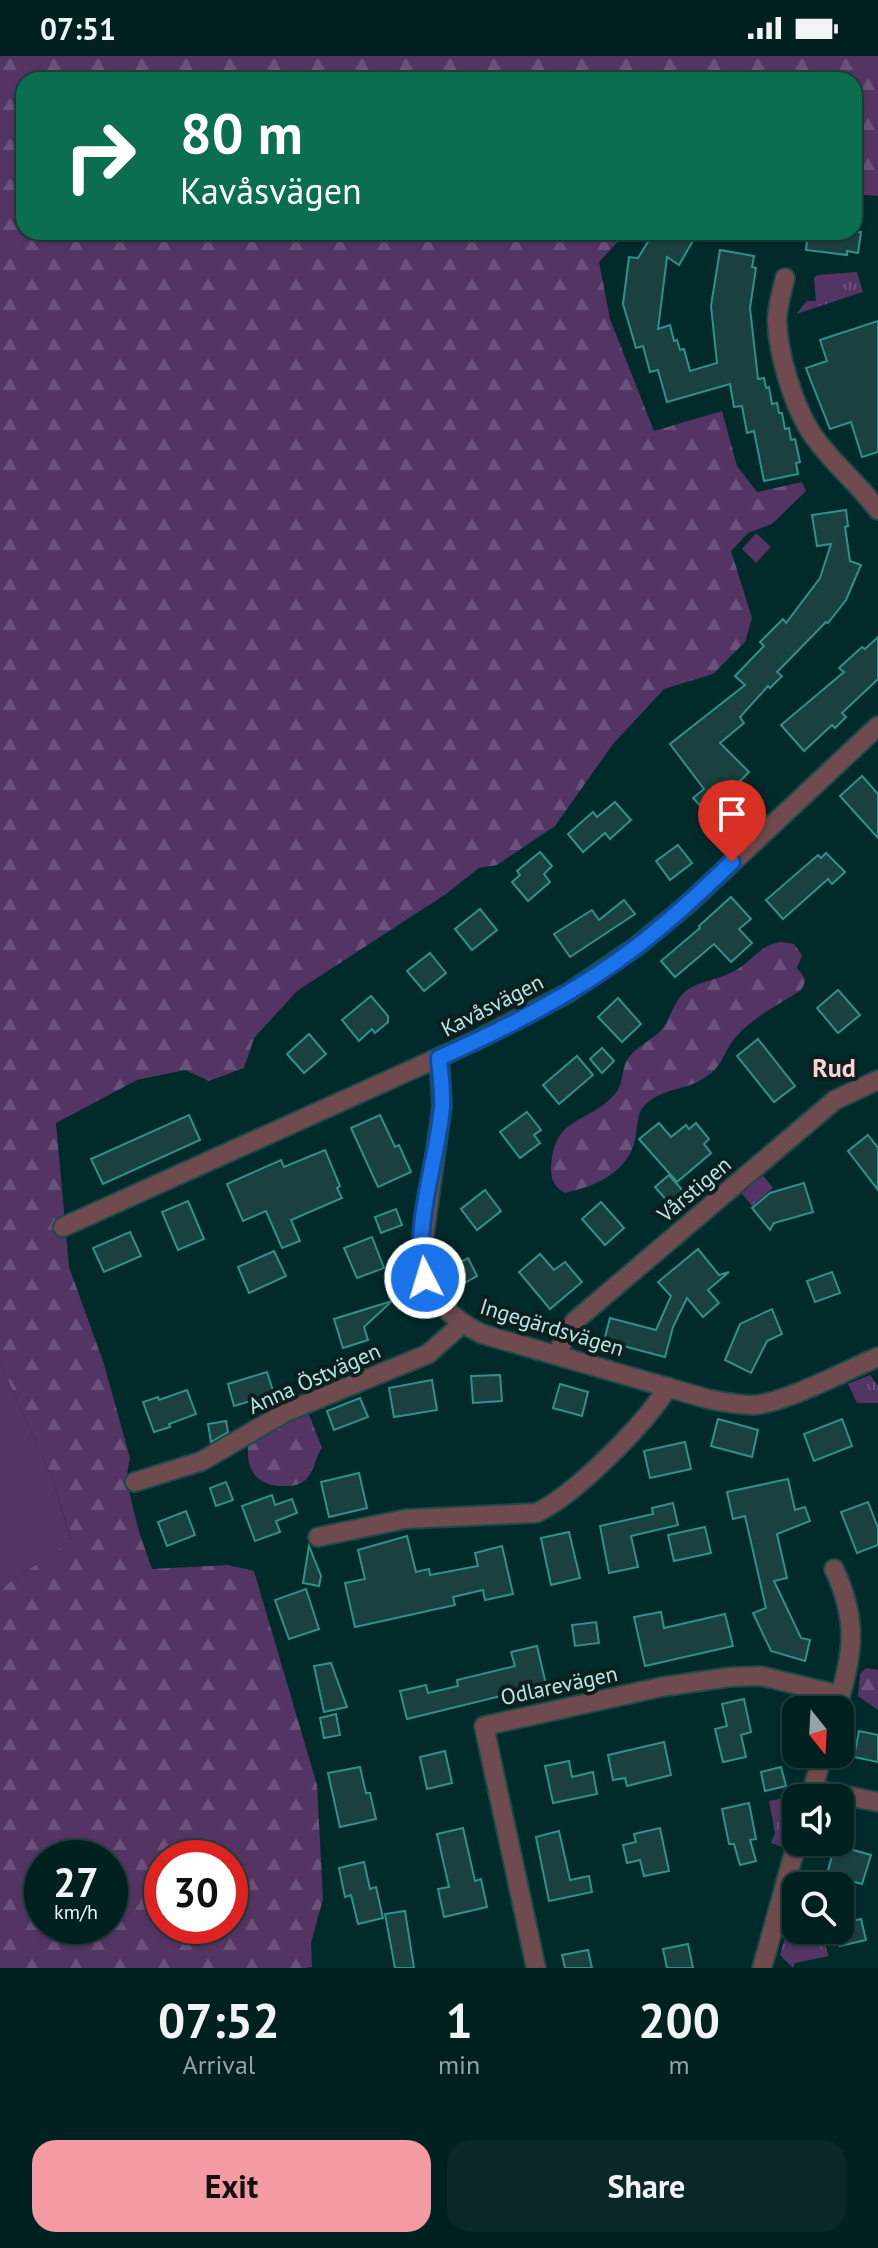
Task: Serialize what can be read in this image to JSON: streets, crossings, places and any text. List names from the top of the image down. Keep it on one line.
{"streets":{"street":["Kavåsvägen","Vårstigen","Ingegärdsvägen","Anna Östvägen","Odlarevägen"]},"crossings":[["Kavåsvägen","Ingegärdsvägen"],["Vårstigen","Ingegärdsvägen"],["Ingegärdsvägen","Anna Östvägen"]],"districts":["Rud"],"north":"bottom","page":{"status":"07:51","turn":["80 m","Kavåsvägen"],"speed":"27 km/h","limit":"30","eta":["07:52","Arrival","1","min","200","m"],"buttons":["Exit","Share"]}}
